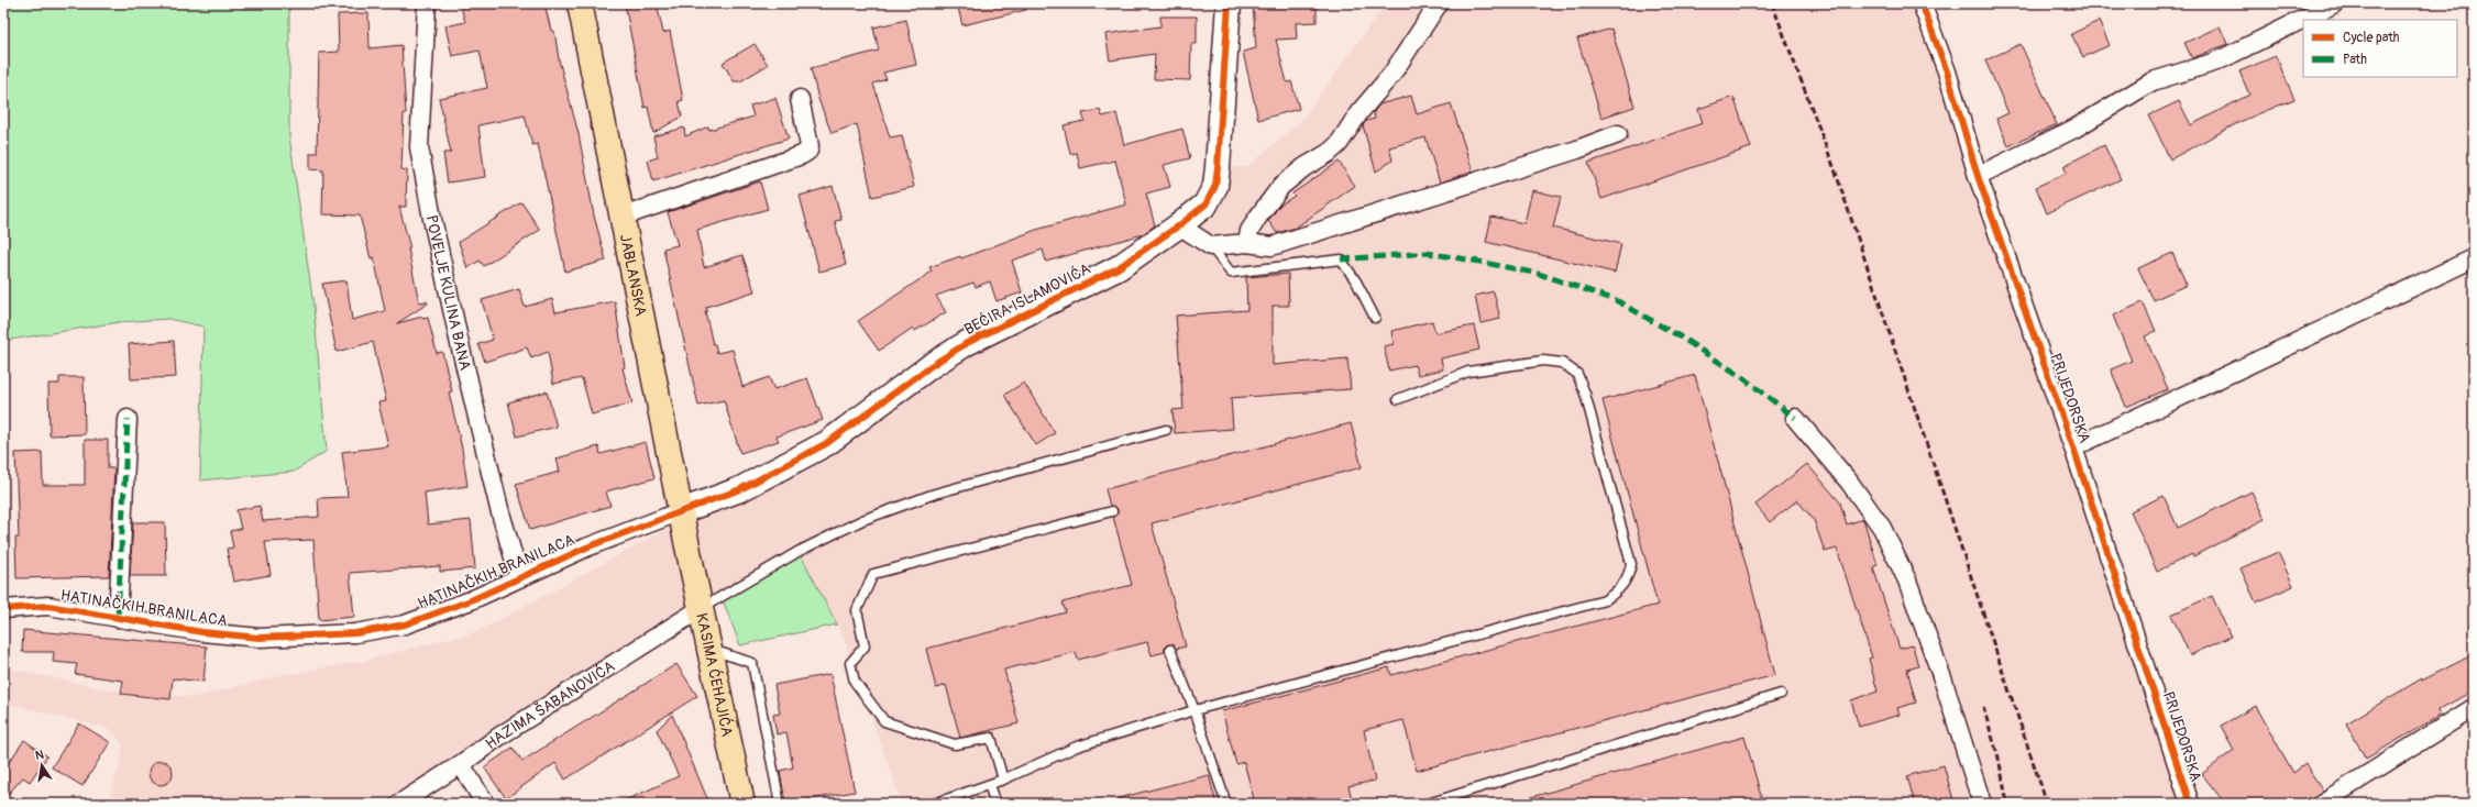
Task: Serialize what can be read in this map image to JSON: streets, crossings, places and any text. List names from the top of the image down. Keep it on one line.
{"streets":{"main road":["JABLANSKA","KASIMA ĆEHAJIĆA"],"street":["POVELJE KULINA BANA","BEĆIRA ISLAMOVIĆA","PRIJEDORSKA","HATINAČKIH BRANILACA","HAZIMA ŠABANOVIĆA"]},"crossings":[["JABLANSKA","BEĆIRA ISLAMOVIĆA"],["JABLANSKA","HATINAČKIH BRANILACA"],["JABLANSKA","KASIMA ĆEHAJIĆA"],["POVELJE KULINA BANA","HATINAČKIH BRANILACA"],["BEĆIRA ISLAMOVIĆA","HATINAČKIH BRANILACA"],["KASIMA ĆEHAJIĆA","HAZIMA ŠABANOVIĆA"]],"legend":["Cycle path","Path"],"north":"top"}
